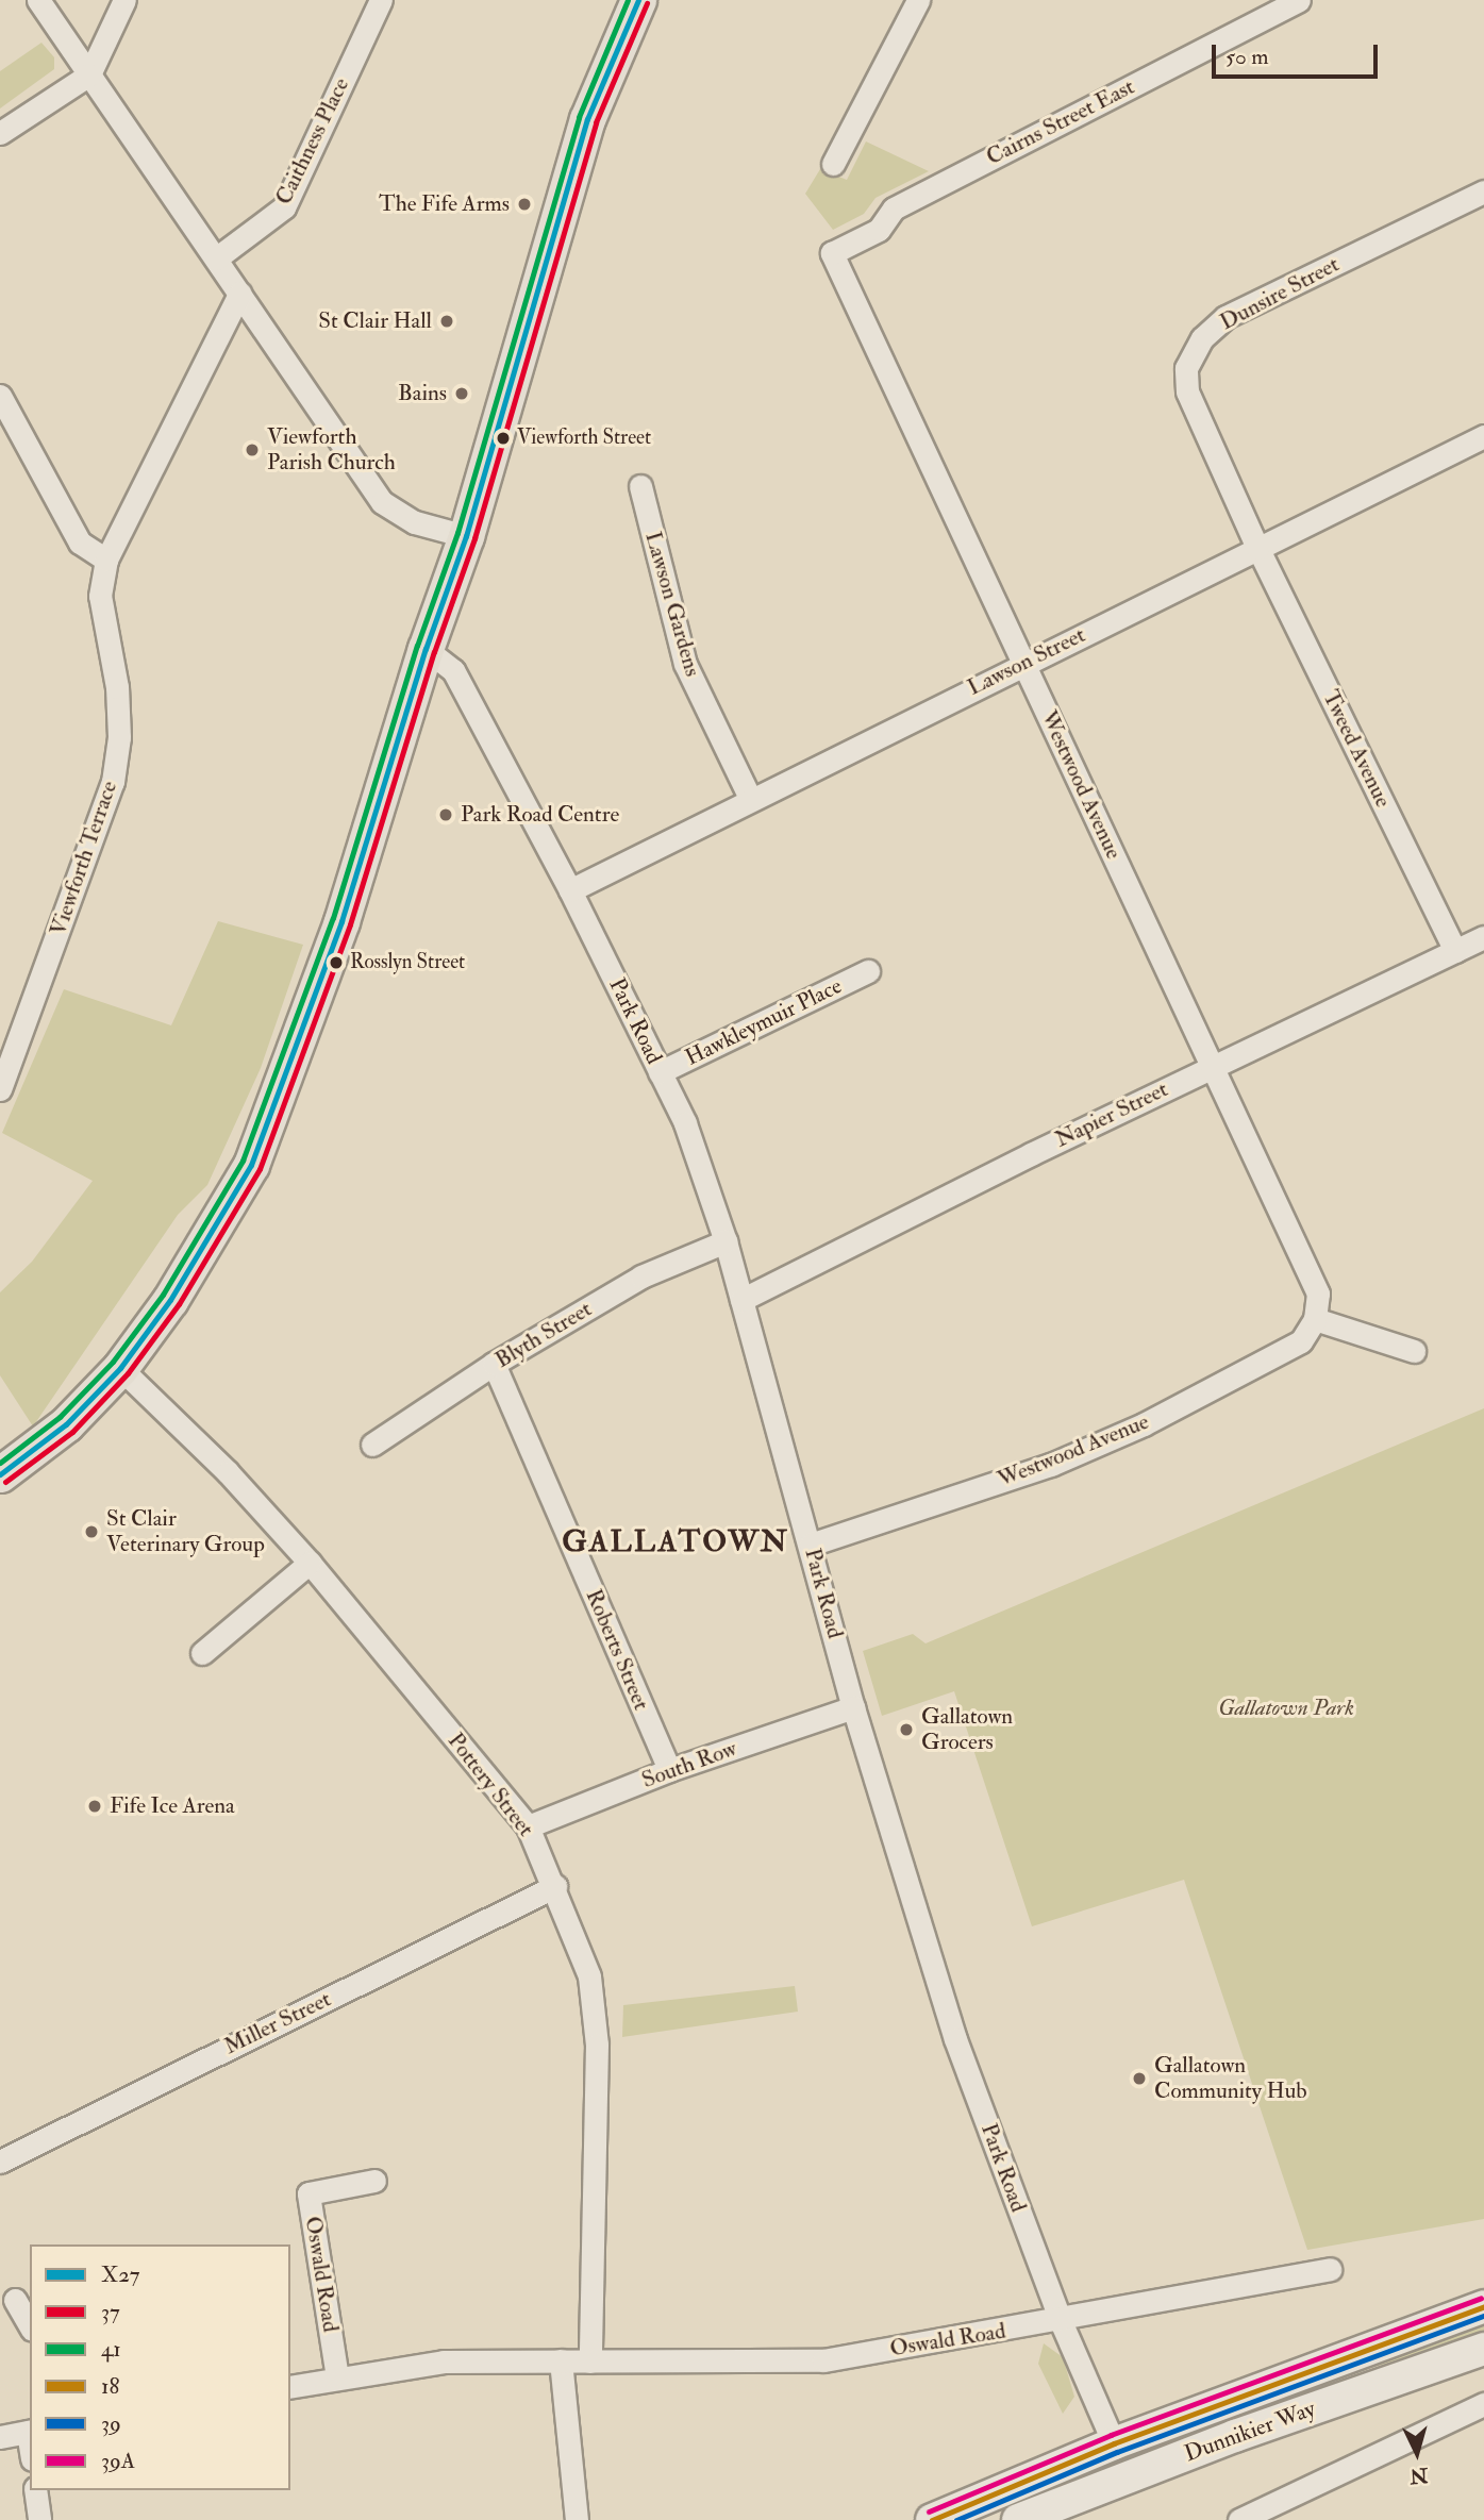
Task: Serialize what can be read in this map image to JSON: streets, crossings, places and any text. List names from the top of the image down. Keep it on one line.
{"streets":{"main road":["Dunnikier Way"],"street":["Cairns Street East","Caithness Place","Dunsire Street","Lawson Gardens","Lawson Street","Tweed Avenue","Westwood Avenue","Viewforth Terrace","Park Road","Hawkleymuir Place","Napier Street","Blyth Street","Roberts Street","South Row","Pottery Street","Miller Street","Oswald Road"]},"crossings":[["Cairns Street East","Westwood Avenue"],["Dunsire Street","Lawson Street"],["Dunsire Street","Tweed Avenue"],["Lawson Gardens","Lawson Street"],["Lawson Street","Tweed Avenue"],["Lawson Street","Westwood Avenue"],["Lawson Street","Park Road"],["Tweed Avenue","Napier Street"],["Westwood Avenue","Park Road"],["Westwood Avenue","Napier Street"],["Park Road","Hawkleymuir Place"],["Park Road","Napier Street"],["Park Road","Blyth Street"],["Park Road","South Row"],["Park Road","Oswald Road"],["Park Road","Dunnikier Way"],["Blyth Street","Roberts Street"],["Roberts Street","South Row"],["South Row","Pottery Street"],["Pottery Street","Miller Street"],["Pottery Street","Oswald Road"]],"districts":["GALLATOWN"],"parks":["Gallatown Park"],"places":["The Fife Arms","St Clair Hall","Bains","Viewforth Street","Viewforth Parish Church","Park Road Centre","Rosslyn Street","St Clair Veterinary Group","Gallatown Grocers","Fife Ice Arena","Gallatown Community Hub"],"lines":["transit line X27","transit line 41","transit line 37","transit line 39A","transit line 18","transit line 39"],"legend":["X27","37","41","18","39","39A"],"scale_bar":"50 m","north":"bottom"}
